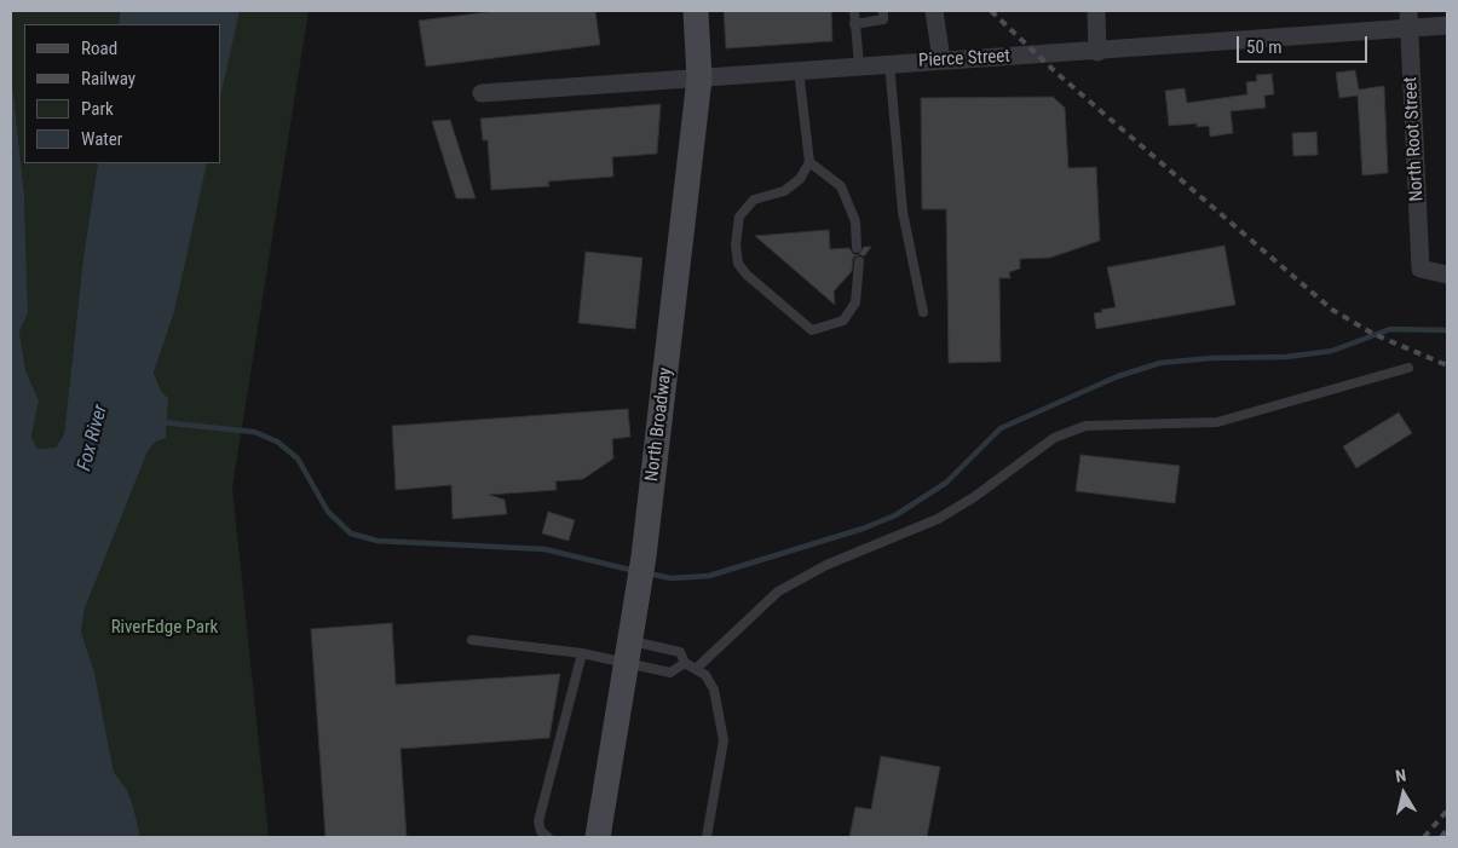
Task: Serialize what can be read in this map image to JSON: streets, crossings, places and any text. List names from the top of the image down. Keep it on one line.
{"streets":{"main road":["North Broadway"],"street":["Pierce Street","North Root Street"]},"crossings":[["Pierce Street","North Root Street"],["Pierce Street","North Broadway"]],"water":["Fox River"],"parks":["RiverEdge Park"],"legend":["Road","Railway","Park","Water"],"scale_bar":"50 m","north":"top"}
